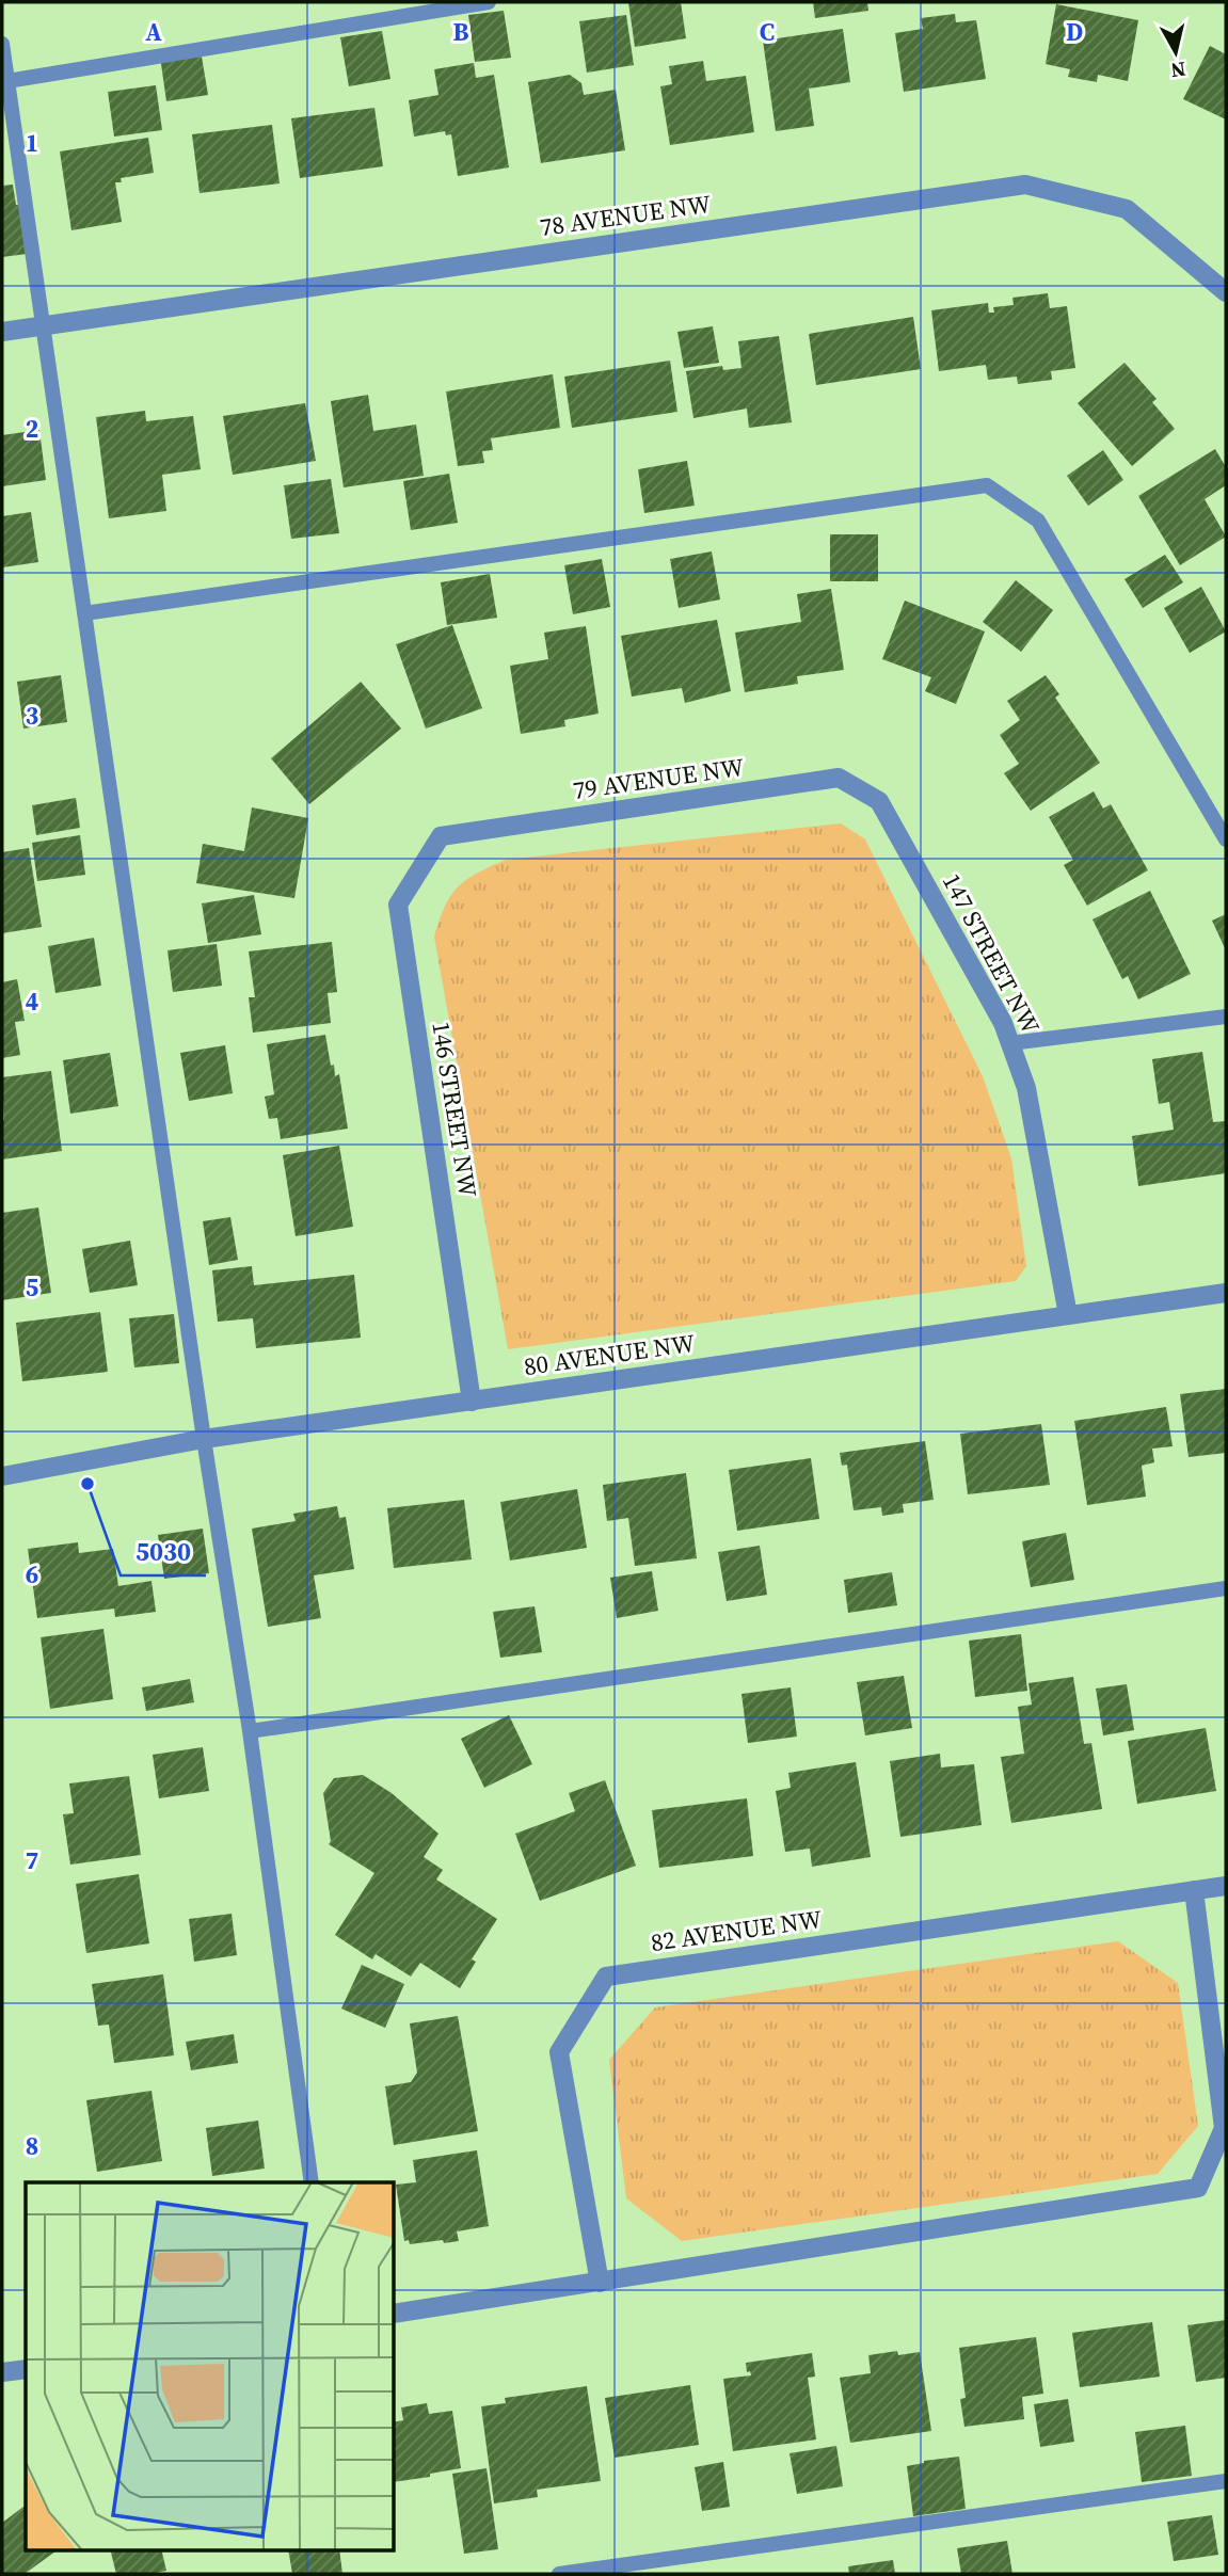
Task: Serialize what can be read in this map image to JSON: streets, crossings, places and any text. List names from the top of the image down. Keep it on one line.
{"streets":{"street":["78 AVENUE NW","79 AVENUE NW","147 STREET NW","146 STREET NW","80 AVENUE NW","82 AVENUE NW"]},"crossings":[["79 AVENUE NW","147 STREET NW"],["79 AVENUE NW","146 STREET NW"],["147 STREET NW","80 AVENUE NW"],["146 STREET NW","80 AVENUE NW"]],"places":["5030"],"north":"bottom","grid":{"columns":["A","B","C","D"],"rows":["1","2","3","4","5","6","7","8"]}}
